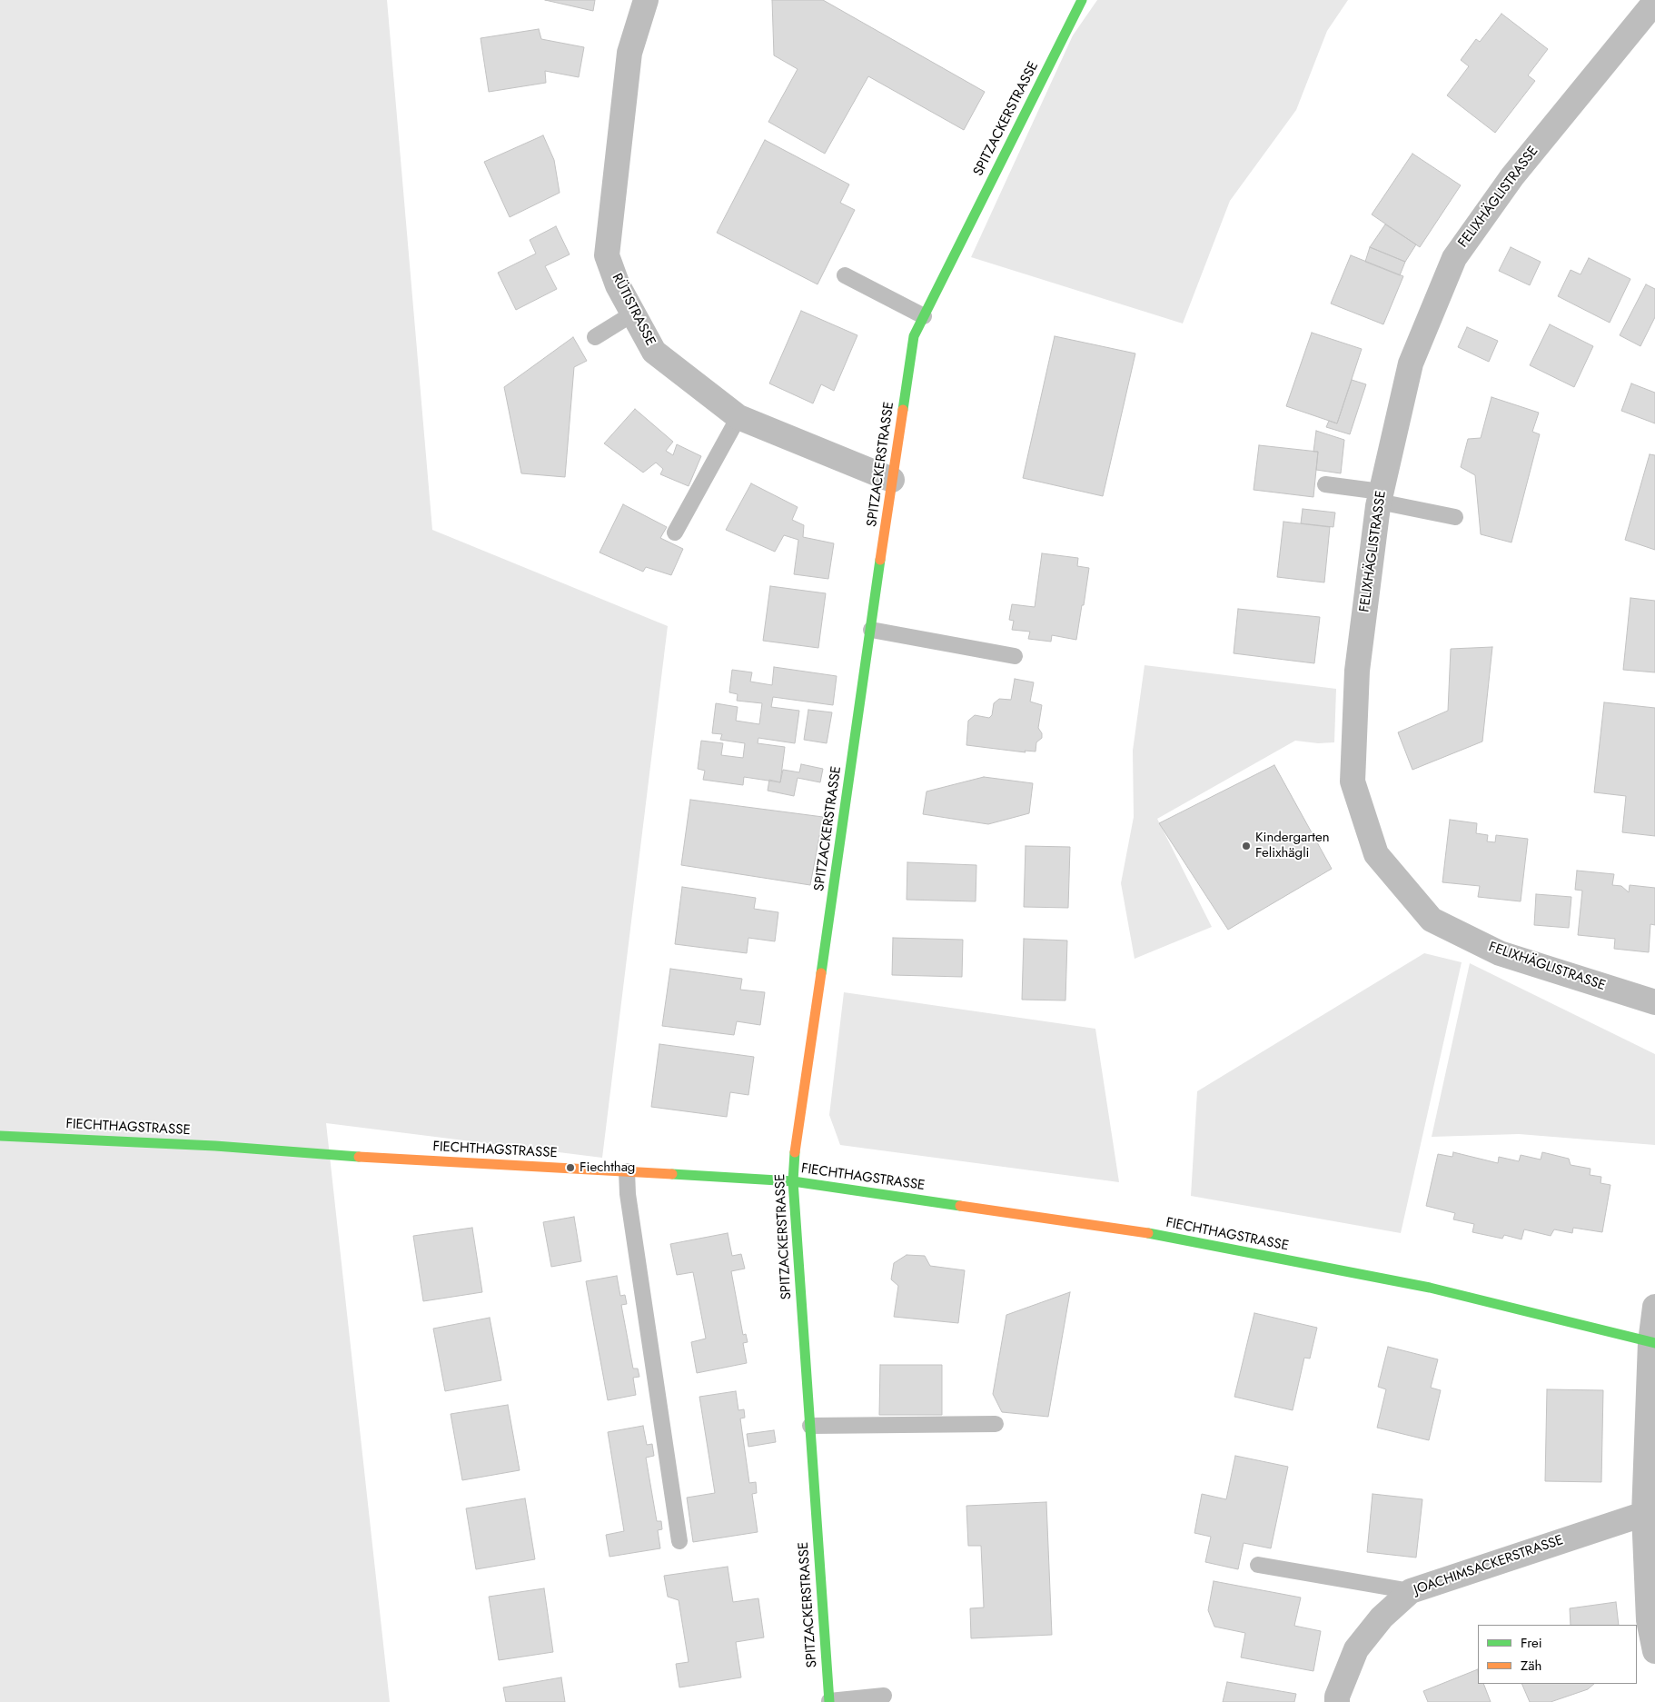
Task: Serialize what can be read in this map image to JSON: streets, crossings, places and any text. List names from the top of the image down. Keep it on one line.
{"streets":{"street":["SPITZACKERSTRASSE","FELIXHÄGLISTRASSE","RÜTISTRASSE","FIECHTHAGSTRASSE","JOACHIMSACKERSTRASSE"]},"crossings":[["SPITZACKERSTRASSE","RÜTISTRASSE"],["SPITZACKERSTRASSE","FIECHTHAGSTRASSE"]],"places":["Kindergarten Felixhägli","Fiechthag"],"legend":["Frei","Zäh"]}
